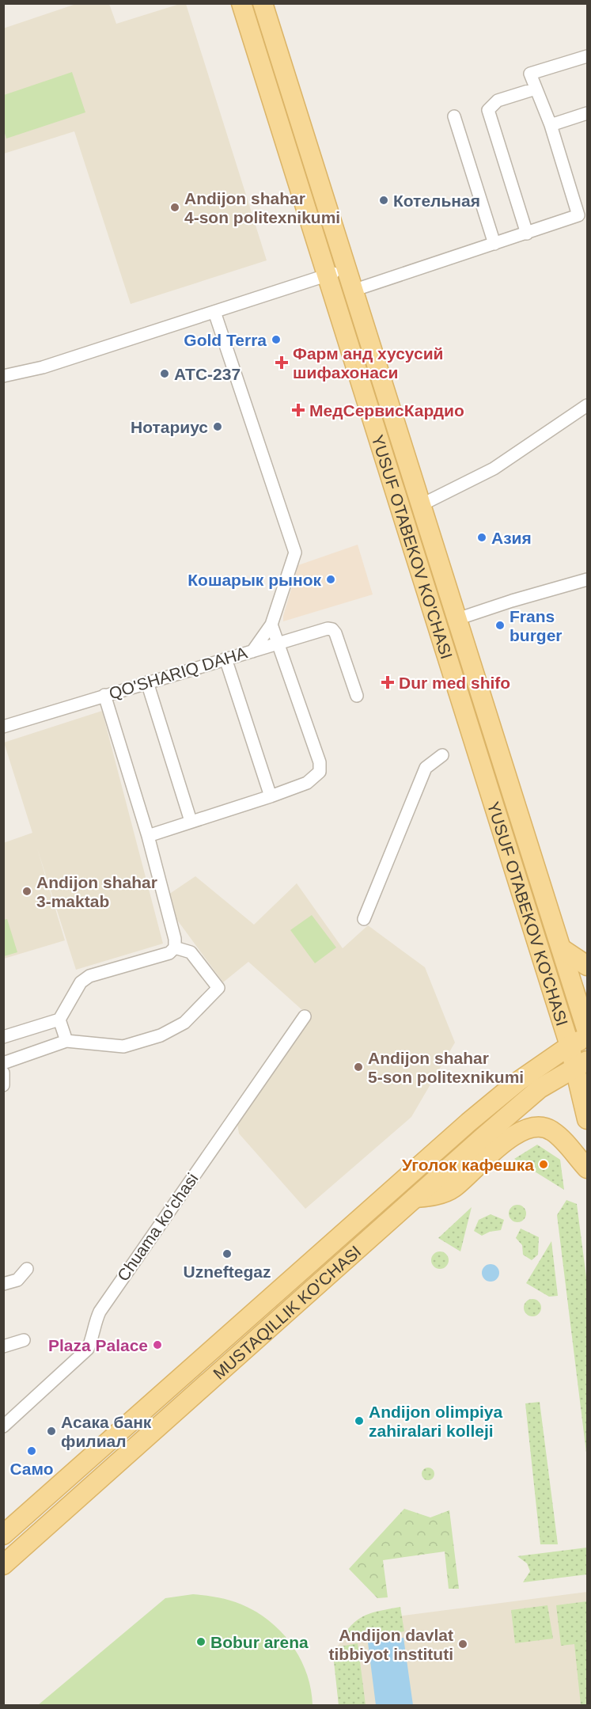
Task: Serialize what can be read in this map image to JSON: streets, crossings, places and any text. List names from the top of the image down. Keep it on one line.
{"streets":{"main road":["YUSUF OTABEKOV KO'CHASI","MUSTAQILLIK KO'CHASI"],"street":["QO'SHARIQ DAHA","Chuama koʻchasi"]},"crossings":[["YUSUF OTABEKOV KO'CHASI","MUSTAQILLIK KO'CHASI"]],"places":{"other":["Котельная","Andijon shahar 4-son politexnikumi","Gold Terra","АТС-237","Нотариус","Азия","Кошарык рынок","Frans burger","Andijon shahar 3-maktab","Andijon shahar 5-son politexnikumi","Уголок кафешка","Uzneftegaz","Plaza Palace","Andijon olimpiya zahiralari kolleji","Асака банк филиал","Само","Bobur arena","Andijon davlat tibbiyot instituti"],"health":["Фарм анд хусусий шифахонаси","МедСервисКардио","Dur med shifo"]}}
